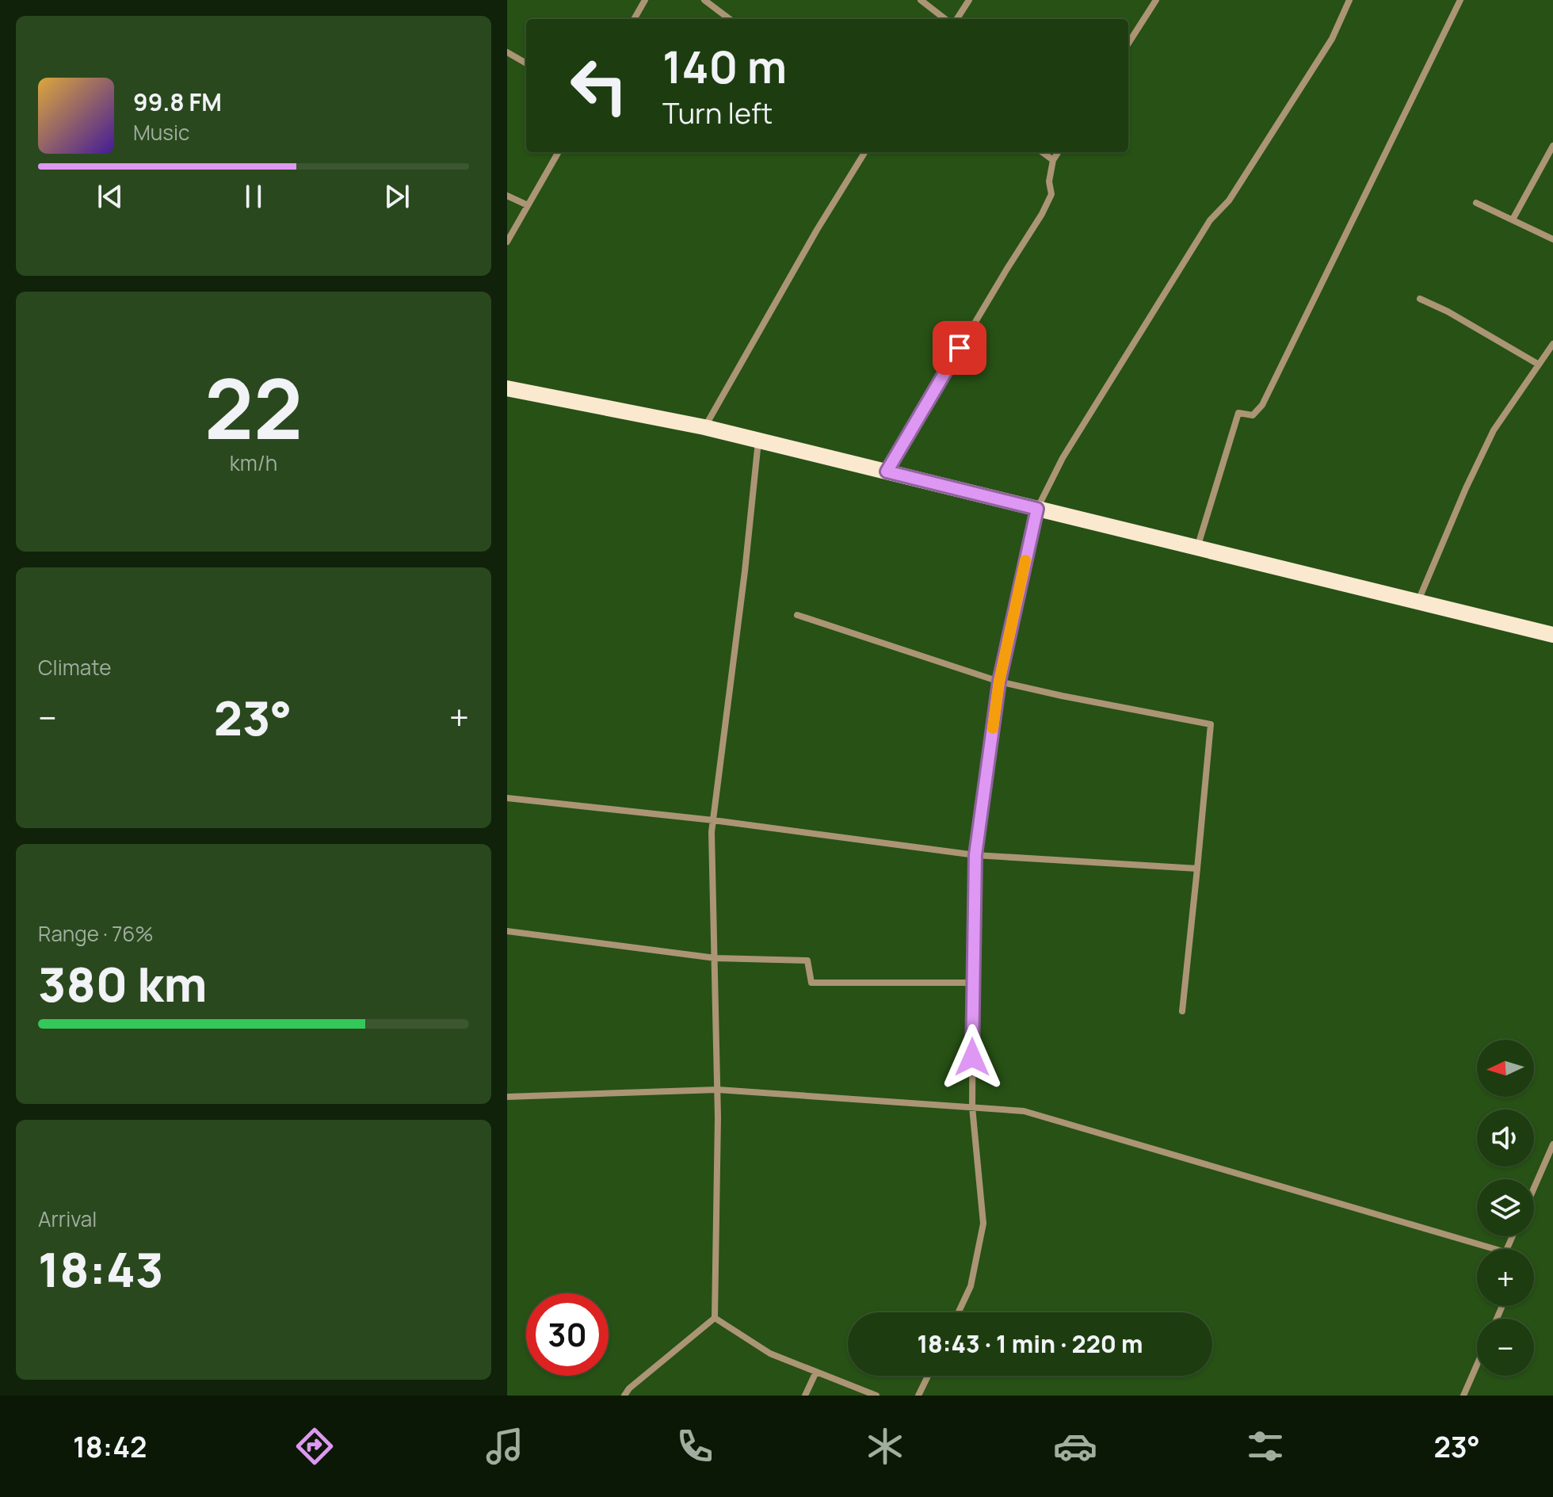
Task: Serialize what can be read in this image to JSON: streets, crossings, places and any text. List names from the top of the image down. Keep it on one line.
{"north":"left","page":{"turn":["140 m","Turn left"],"song":["99.8 FM","Music"],"tile":[["22","km/h"],"Climate",["Range · 76%","380 km"],["Arrival","18:43"]],"heat":["−","23°","+"],"map_buttons":["+","−"],"limit":"30","trip":"18:43 · 1 min · 220 m","tabs":["18:42","23°"]}}
